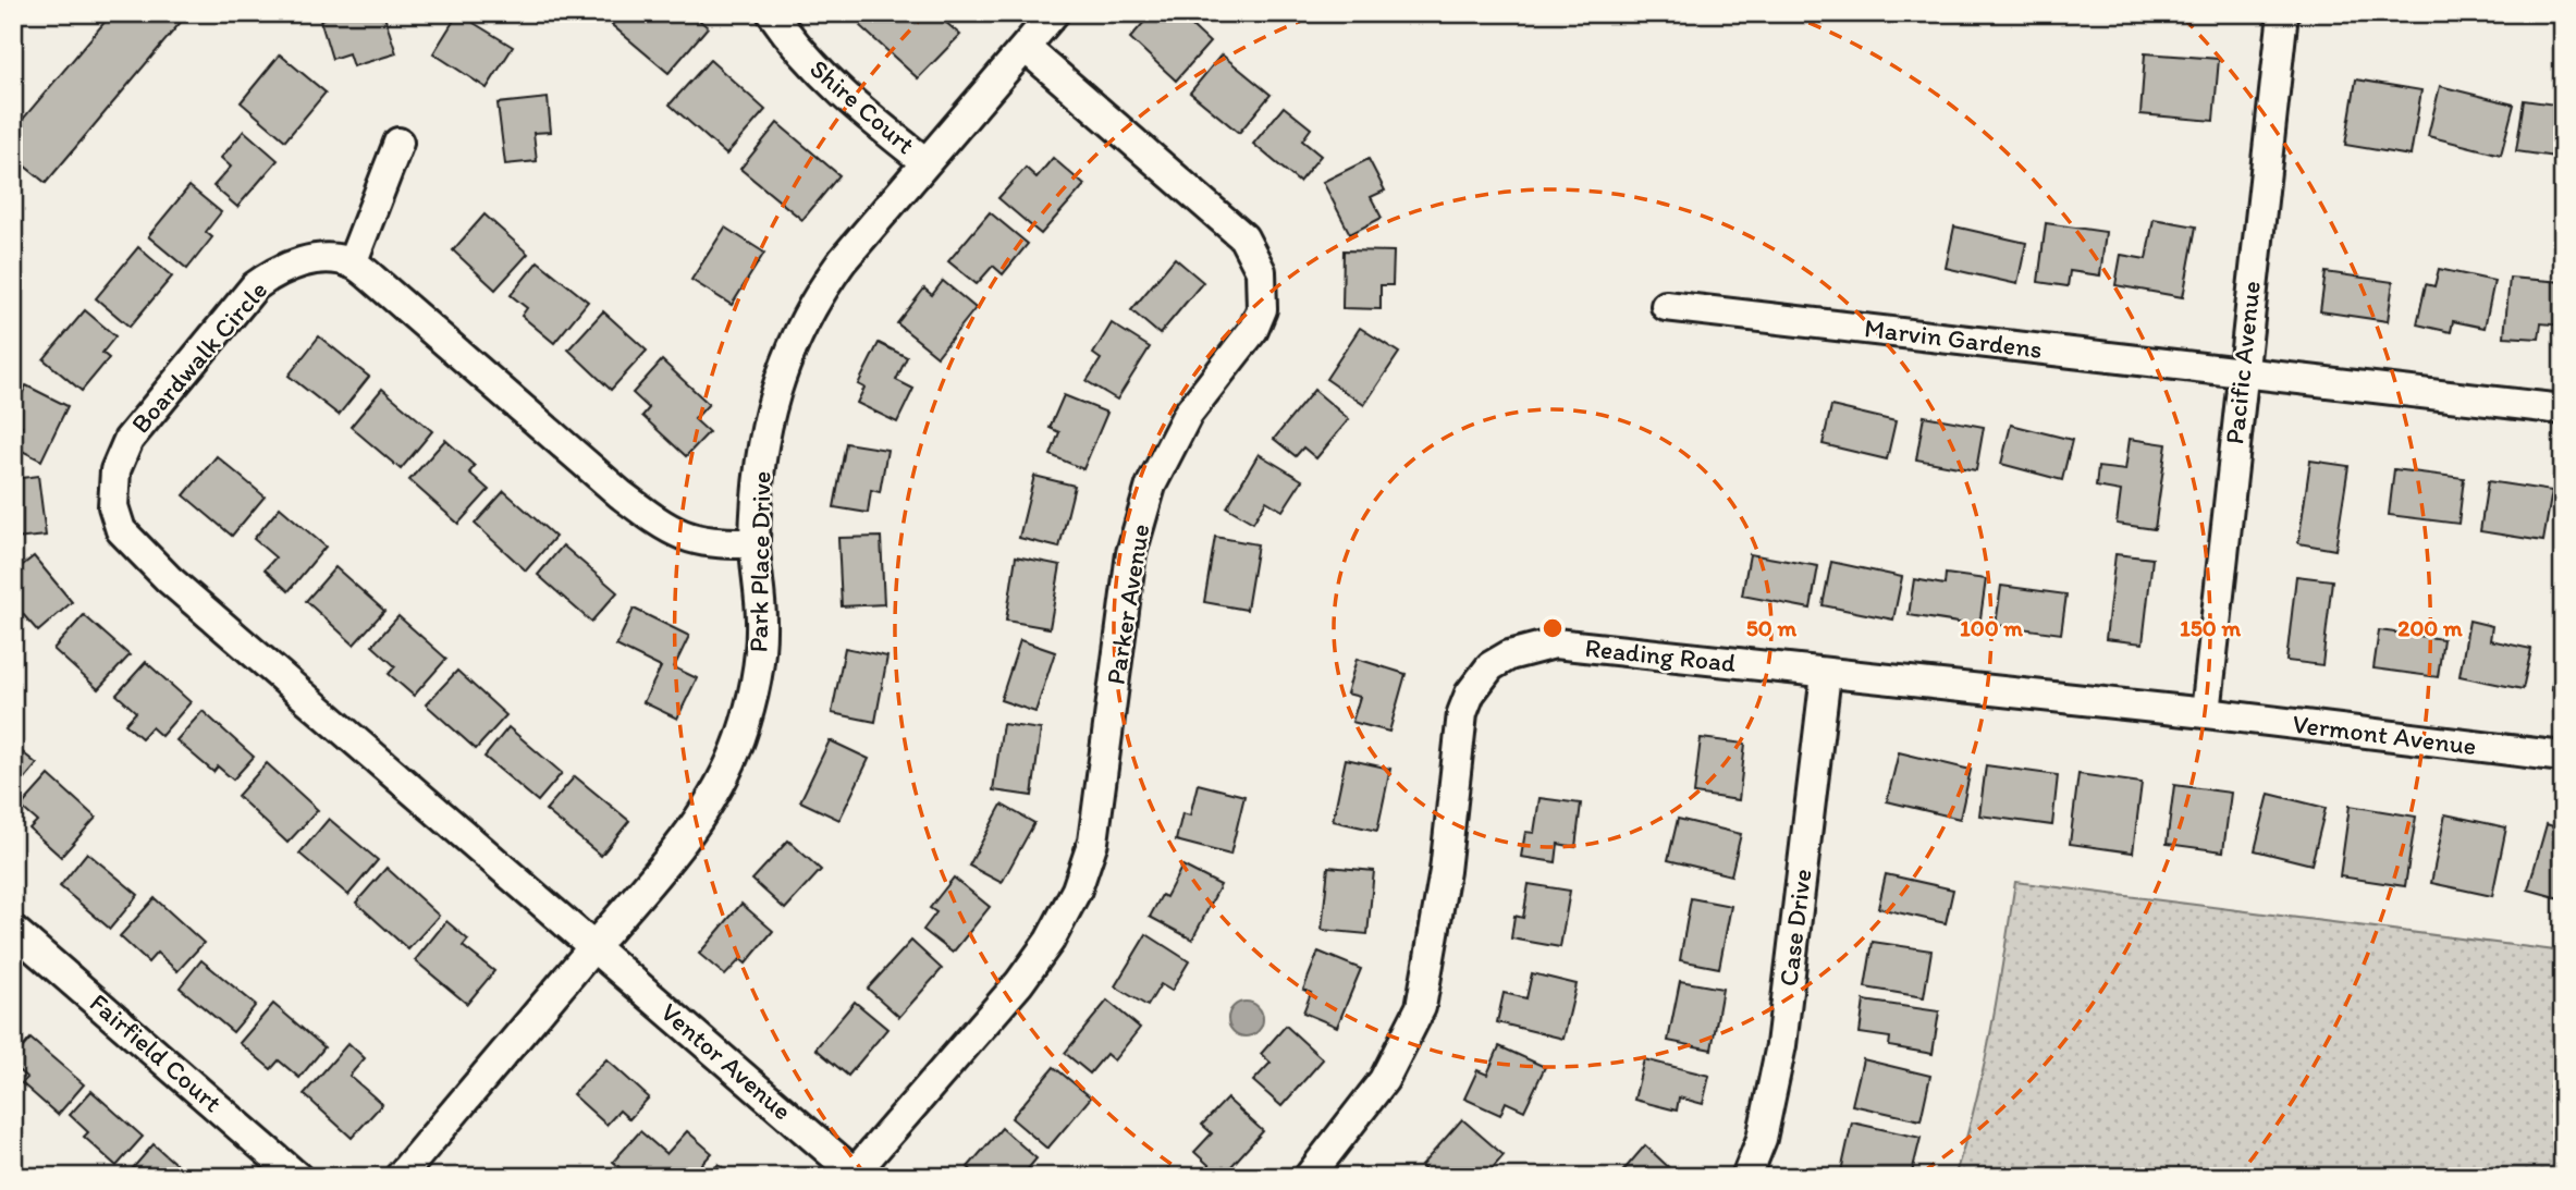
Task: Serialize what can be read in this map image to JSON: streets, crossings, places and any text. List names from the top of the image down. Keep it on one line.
{"streets":{"street":["Shire Court","Marvin Gardens","Boardwalk Circle","Pacific Avenue","Park Place Drive","Parker Avenue","Reading Road","Vermont Avenue","Case Drive","Fairfield Court","Ventor Avenue"]},"crossings":[["Shire Court","Park Place Drive"],["Marvin Gardens","Pacific Avenue"],["Boardwalk Circle","Park Place Drive"],["Boardwalk Circle","Ventor Avenue"],["Pacific Avenue","Reading Road"],["Pacific Avenue","Vermont Avenue"],["Park Place Drive","Parker Avenue"],["Park Place Drive","Ventor Avenue"],["Parker Avenue","Ventor Avenue"],["Reading Road","Vermont Avenue"],["Reading Road","Case Drive"]],"rings":["50 m","100 m","150 m","200 m"]}
